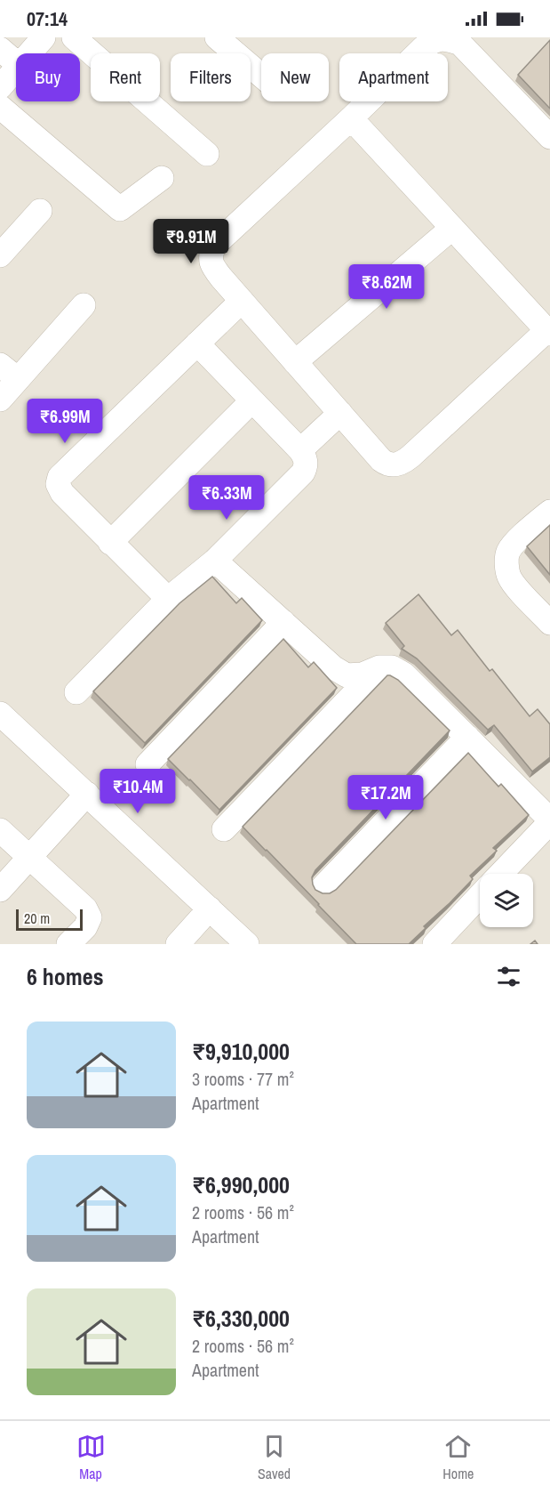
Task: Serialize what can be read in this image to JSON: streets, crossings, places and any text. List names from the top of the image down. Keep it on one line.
{"scale_bar":"20 m","page":{"status":"07:14","chip":["Buy","Rent","Filters","New","Apartment"],"price":["₹9.91M","₹8.62M","₹6.99M","₹6.33M","₹10.4M","₹17.2M"],"scale":"20 m","heading":"6 homes","list":[{"name":"₹9,910,000","note":"3 rooms · 77 m² · Apartment"},{"name":"₹6,990,000","note":"2 rooms · 56 m² · Apartment"},{"name":"₹6,330,000","note":"2 rooms · 56 m² · Apartment"}],"tabs":["Map","Saved","Home"]}}
